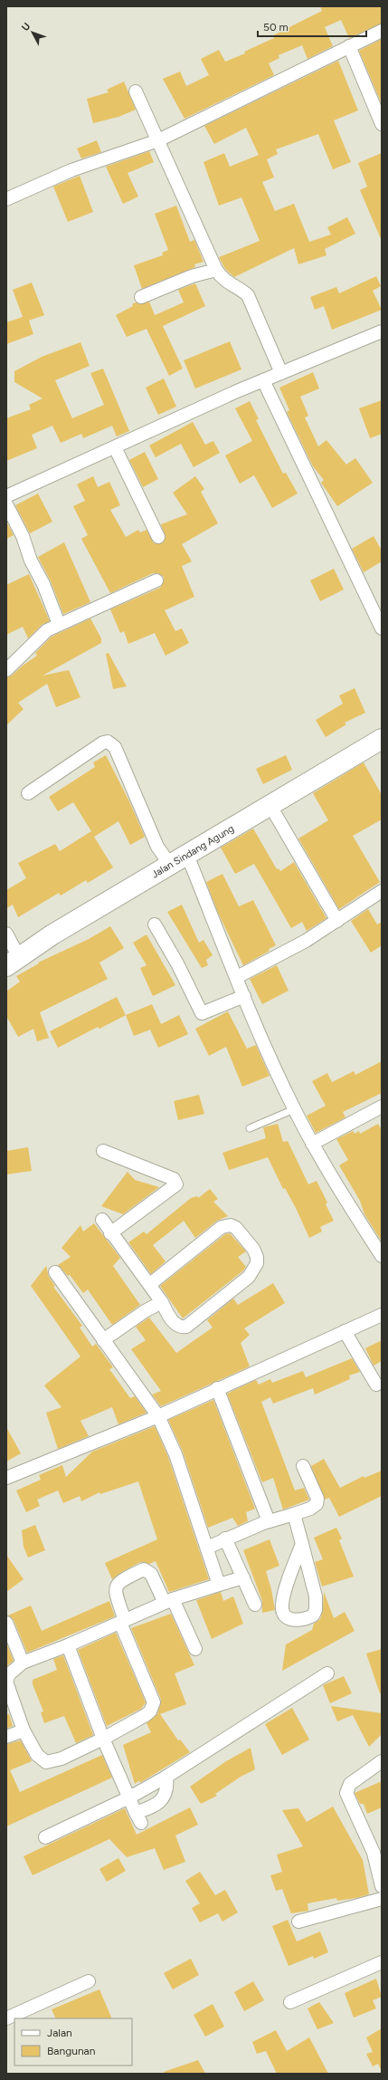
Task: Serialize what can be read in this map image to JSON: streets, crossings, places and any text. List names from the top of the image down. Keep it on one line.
{"streets":{"main road":["Jalan Sindang Agung"]},"legend":["Jalan","Bangunan"],"scale_bar":"50 m","north":"top left"}
